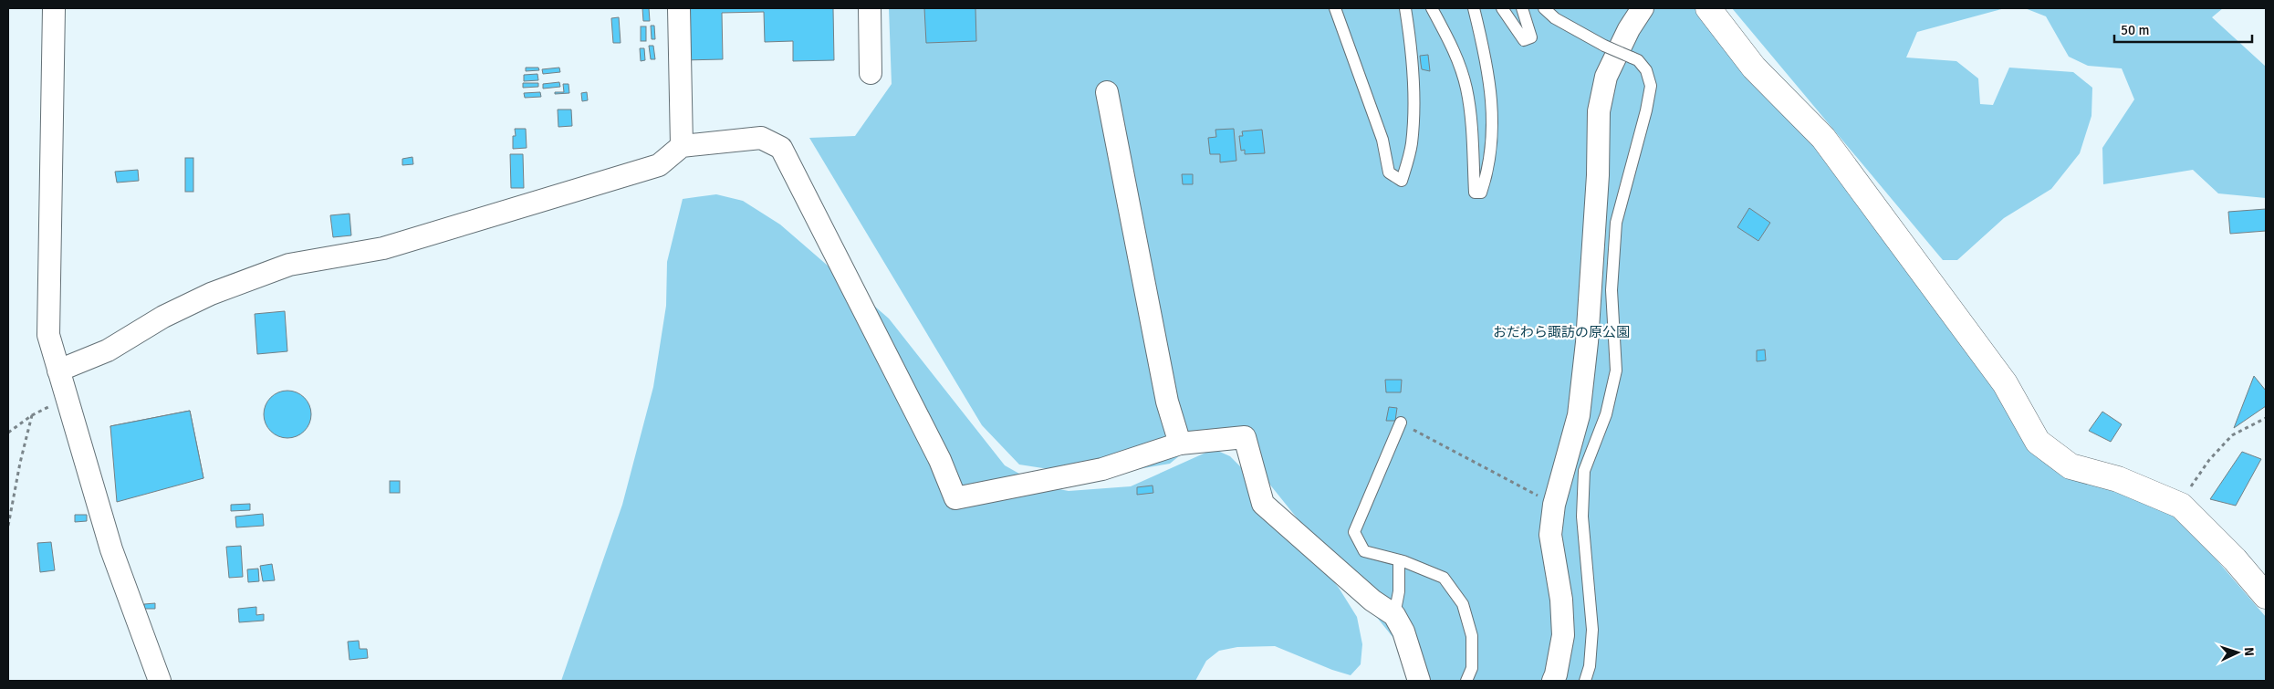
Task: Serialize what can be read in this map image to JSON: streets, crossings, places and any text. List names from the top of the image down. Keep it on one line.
{"parks":["おだわら諏訪の原公園"],"scale_bar":"50 m","north":"right"}
